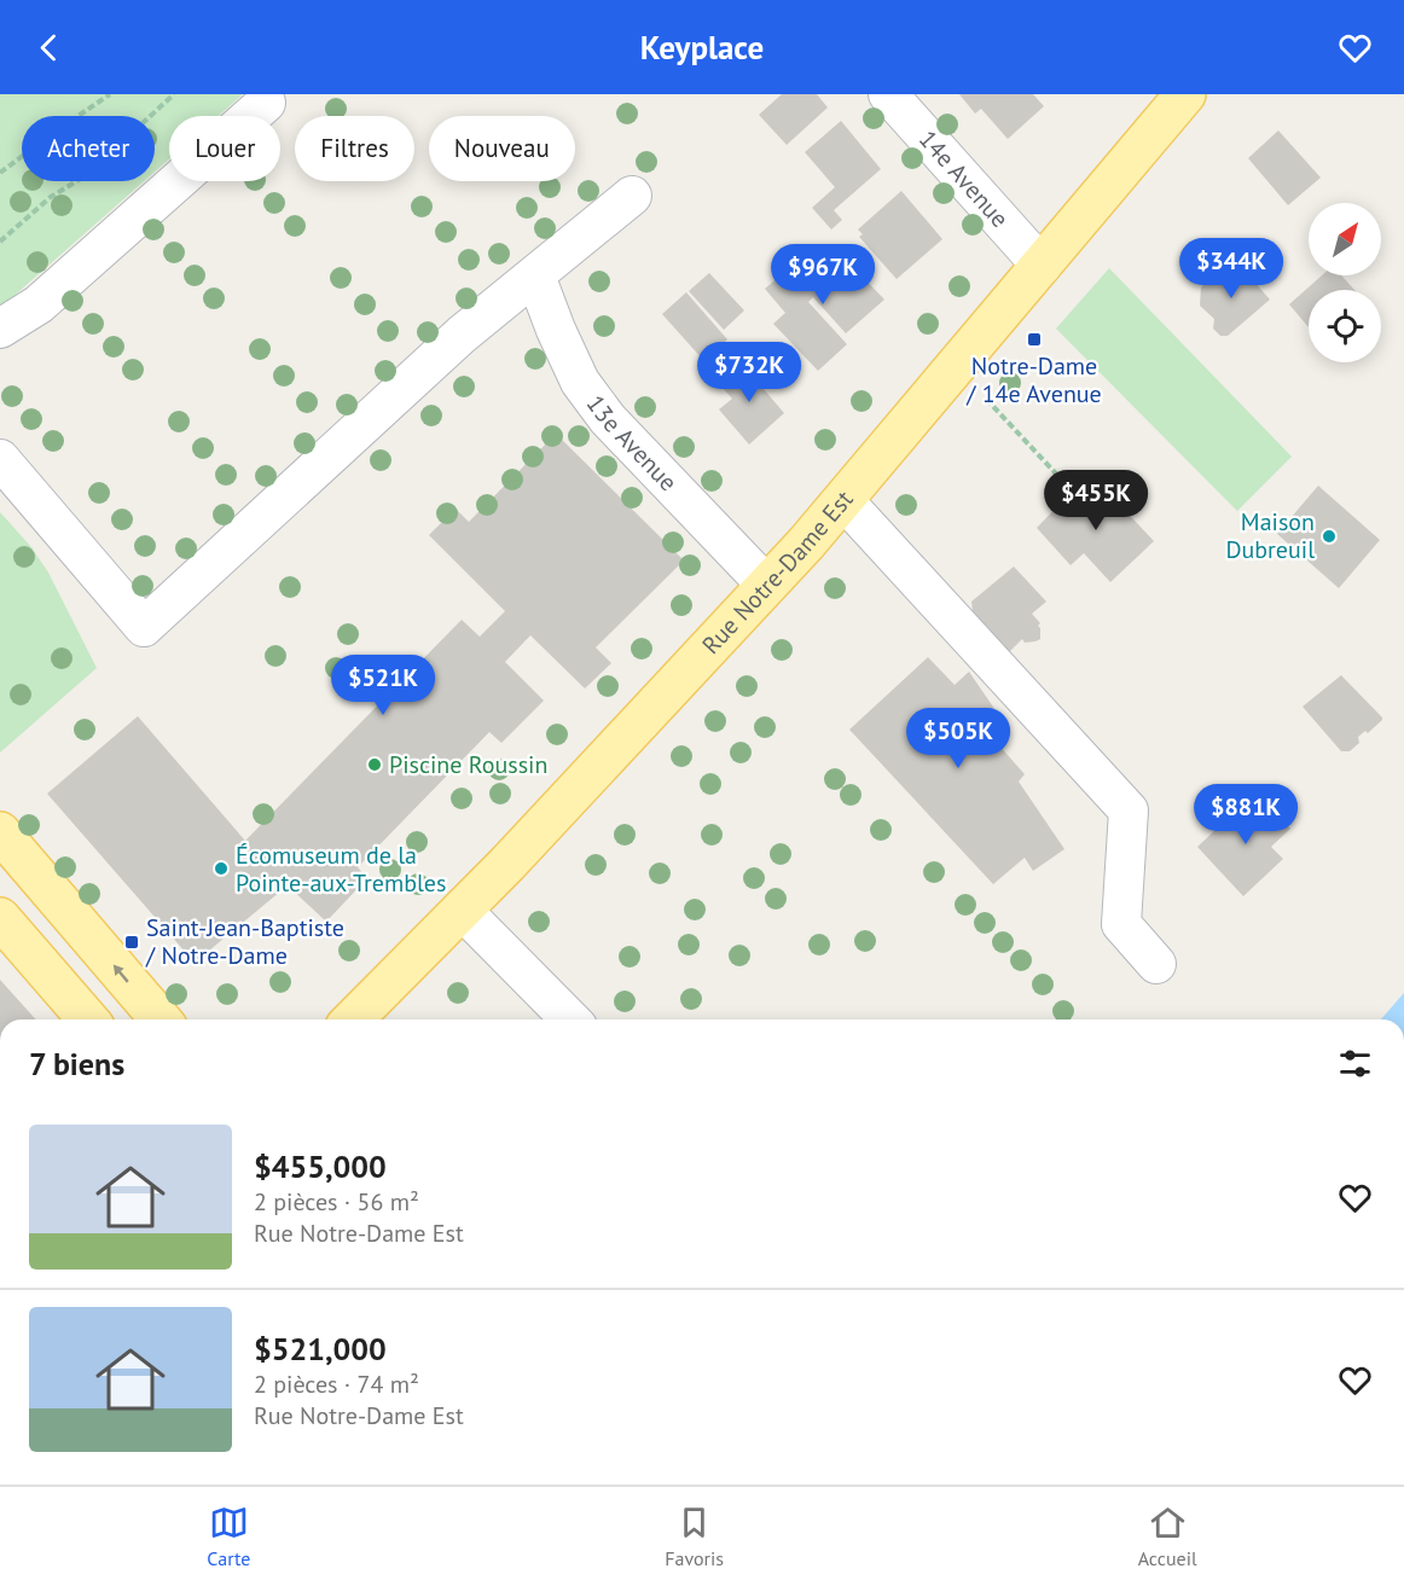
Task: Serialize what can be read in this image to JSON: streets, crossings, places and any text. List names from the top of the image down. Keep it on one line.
{"streets":{"main road":["Rue Notre-Dame Est"],"street":["14e Avenue","13e Avenue"]},"crossings":[["14e Avenue","Rue Notre-Dame Est"],["13e Avenue","Rue Notre-Dame Est"]],"places":{"transit":["Notre-Dame / 14e Avenue","Saint-Jean-Baptiste / Notre-Dame"],"other":["Maison Dubreuil","Piscine Roussin","Écomuseum de la Pointe-aux-Trembles"]},"north":"top right","page":{"header":"Keyplace","chip":["Acheter","Louer","Filtres","Nouveau"],"price":["$344K","$967K","$732K","$455K","$521K","$505K","$881K"],"heading":"7 biens","list":[{"name":"$455,000","note":"2 pièces · 56 m² · Rue Notre-Dame Est"},{"name":"$521,000","note":"2 pièces · 74 m² · Rue Notre-Dame Est"}],"tabs":["Carte","Favoris","Accueil"]}}
